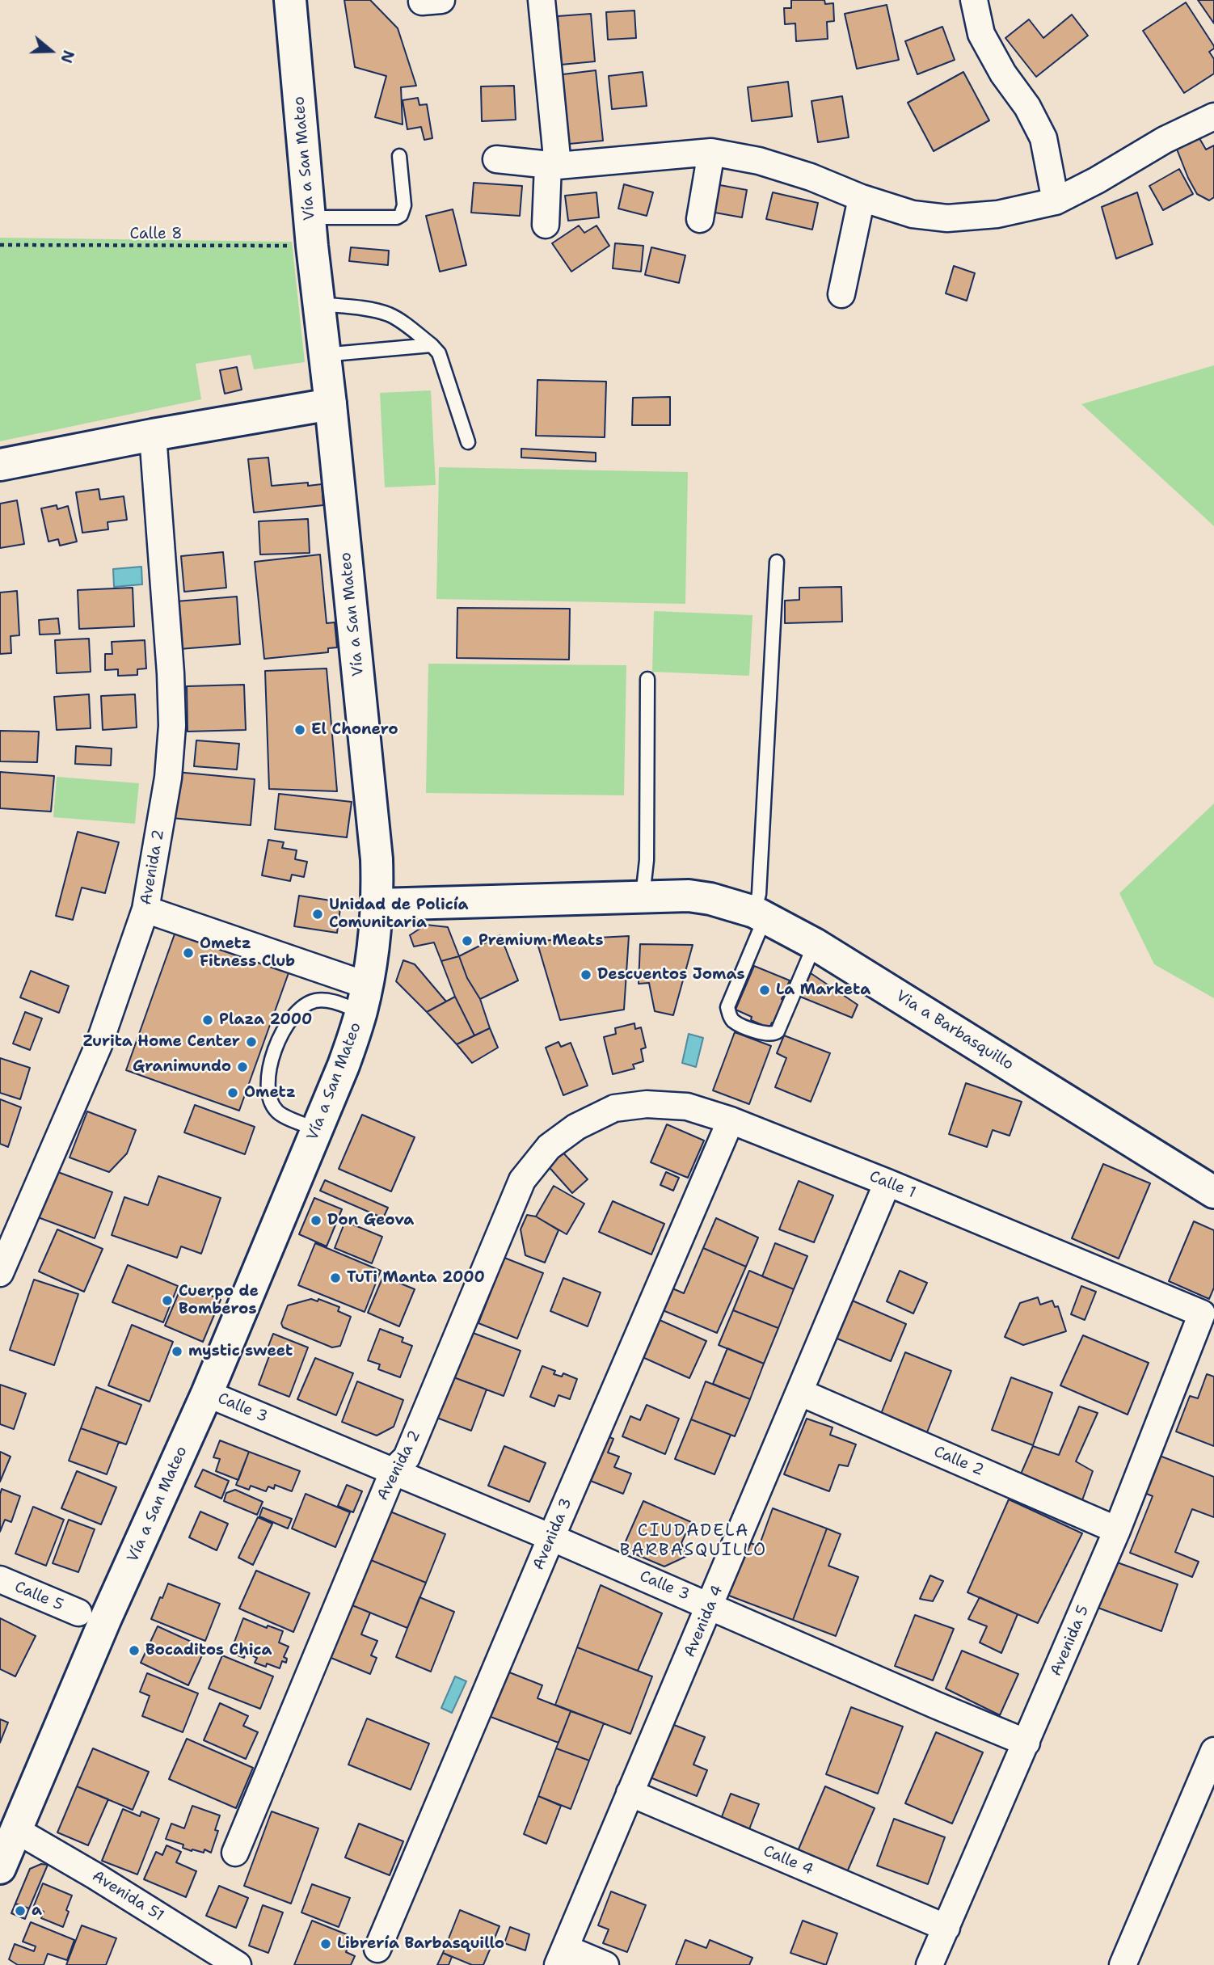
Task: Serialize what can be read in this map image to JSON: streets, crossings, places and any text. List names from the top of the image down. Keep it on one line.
{"streets":{"main road":["Vía a San Mateo","Via a Barbasquillo"],"street":["Avenida 2","Calle 1","Calle 3","Calle 2","Avenida 3","Calle 5","Avenida 4","Avenida 5","Calle 4","Avenida 51"],"path":["Calle 8"]},"crossings":[["Vía a San Mateo","Calle 8"],["Vía a San Mateo","Via a Barbasquillo"],["Vía a San Mateo","Calle 3"],["Vía a San Mateo","Avenida 51"],["Avenida 2","Calle 1"],["Avenida 2","Calle 3"],["Calle 1","Avenida 3"],["Calle 1","Avenida 4"],["Calle 1","Avenida 5"],["Calle 3","Avenida 3"],["Calle 3","Avenida 4"],["Calle 3","Avenida 5"],["Calle 2","Avenida 4"],["Calle 2","Avenida 5"],["Avenida 4","Calle 4"],["Avenida 5","Calle 4"]],"districts":["CIUDADELA BARBASQUILLO"],"places":["El Chonero","Unidad de Policía Comunitaria","Premium Meats","Ometz Fitness Club","Descuentos Jomas","La Marketa","Plaza 2000","Zurita Home Center","Granimundo","Ometz","Don Geova","TuTi Manta 2000","Cuerpo de Bomberos","mystic sweet","Bocaditos Chica","a","Librería Barbasquillo"],"north":"right"}
